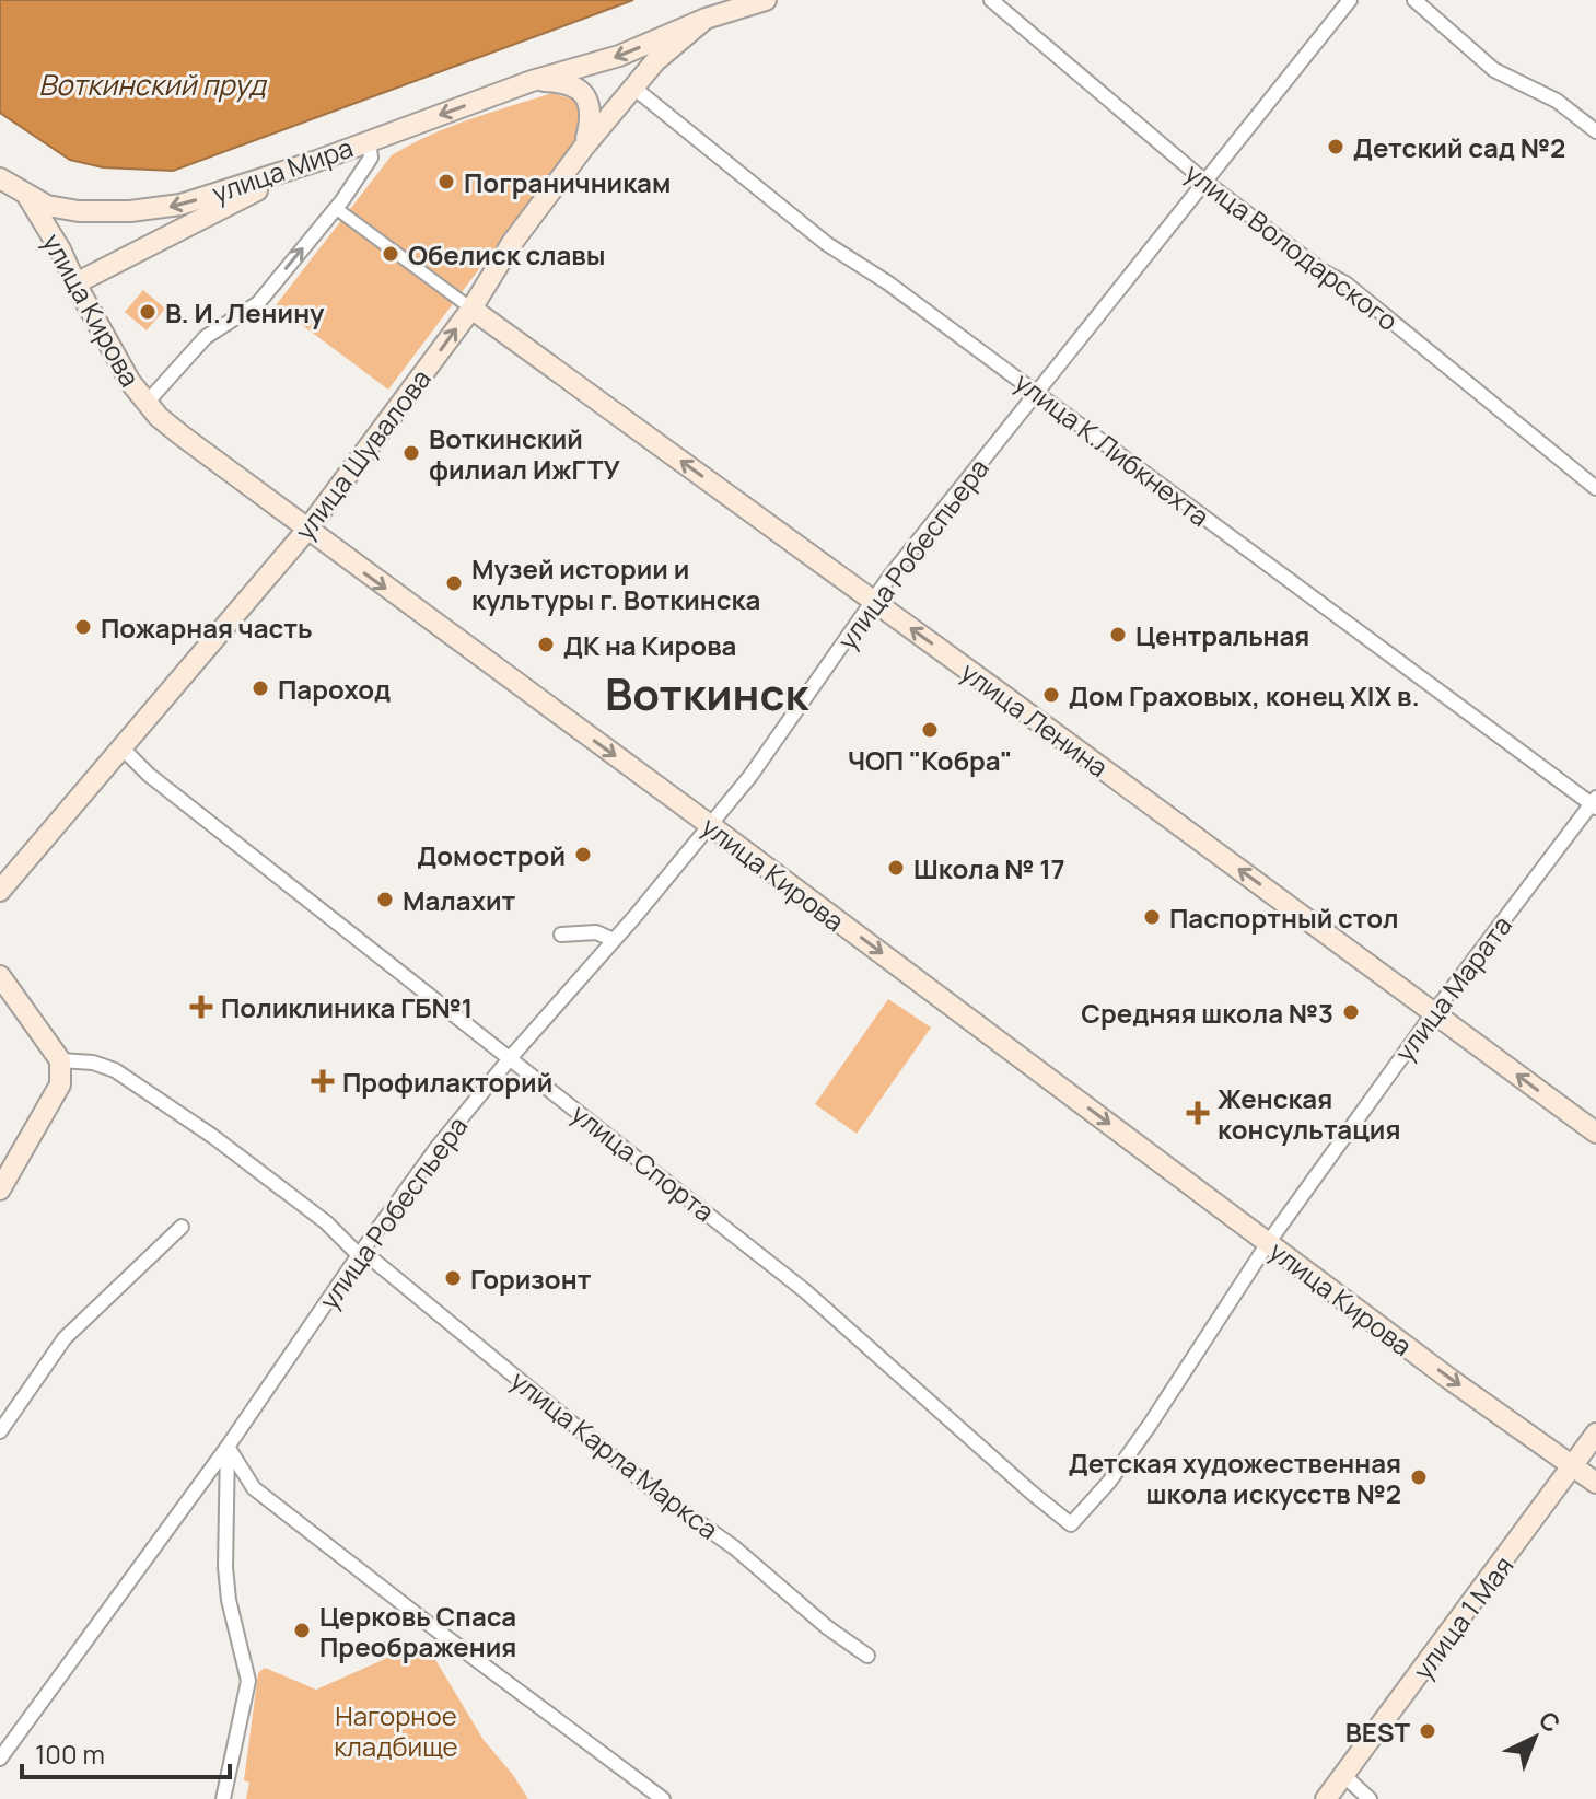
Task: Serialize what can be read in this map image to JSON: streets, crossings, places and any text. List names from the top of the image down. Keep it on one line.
{"streets":{"main road":["улица Мира","улица Кирова","улица Шувалова","улица Ленина","улица 1 Мая"],"street":["улица Володарского","улица К.Либкнехта","улица Робеспьера","улица Марата","улица Спорта","улица Карла Маркса"]},"crossings":[["улица Мира","улица Кирова"],["улица Мира","улица К.Либкнехта"],["улица Мира","улица Шувалова"],["улица Володарского","улица Робеспьера"],["улица Кирова","улица Шувалова"],["улица Кирова","улица Робеспьера"],["улица Кирова","улица Марата"],["улица Кирова","улица 1 Мая"],["улица К.Либкнехта","улица Робеспьера"],["улица К.Либкнехта","улица Марата"],["улица Шувалова","улица Ленина"],["улица Шувалова","улица Спорта"],["улица Робеспьера","улица Ленина"],["улица Робеспьера","улица Спорта"],["улица Робеспьера","улица Карла Маркса"],["улица Ленина","улица Марата"],["улица Марата","улица Спорта"]],"one_way":["улица Кирова","улица Ленина"],"districts":["Воткинск"],"water":["Воткинский пруд"],"parks":["Нагорное кладбище"],"places":{"other":["Детский сад №2","Пограничникам","Обелиск славы","В. И. Ленину","Воткинский филиал ИжГТУ","Музей истории и культуры г. Воткинска","Пожарная часть","Центральная","ДК на Кирова","Пароход","Дом Граховых, конец XIX в.","ЧОП \"Кобра\"","Домострой","Школа № 17","Малахит","Паспортный стол","Средняя школа №3","Горизонт","Детская художественная школа искусств №2","Церковь Спаса Преображения","BEST"],"health":["Поликлиника ГБ№1","Профилакторий","Женская консультация"]},"scale_bar":"100 m","north":"top right"}
